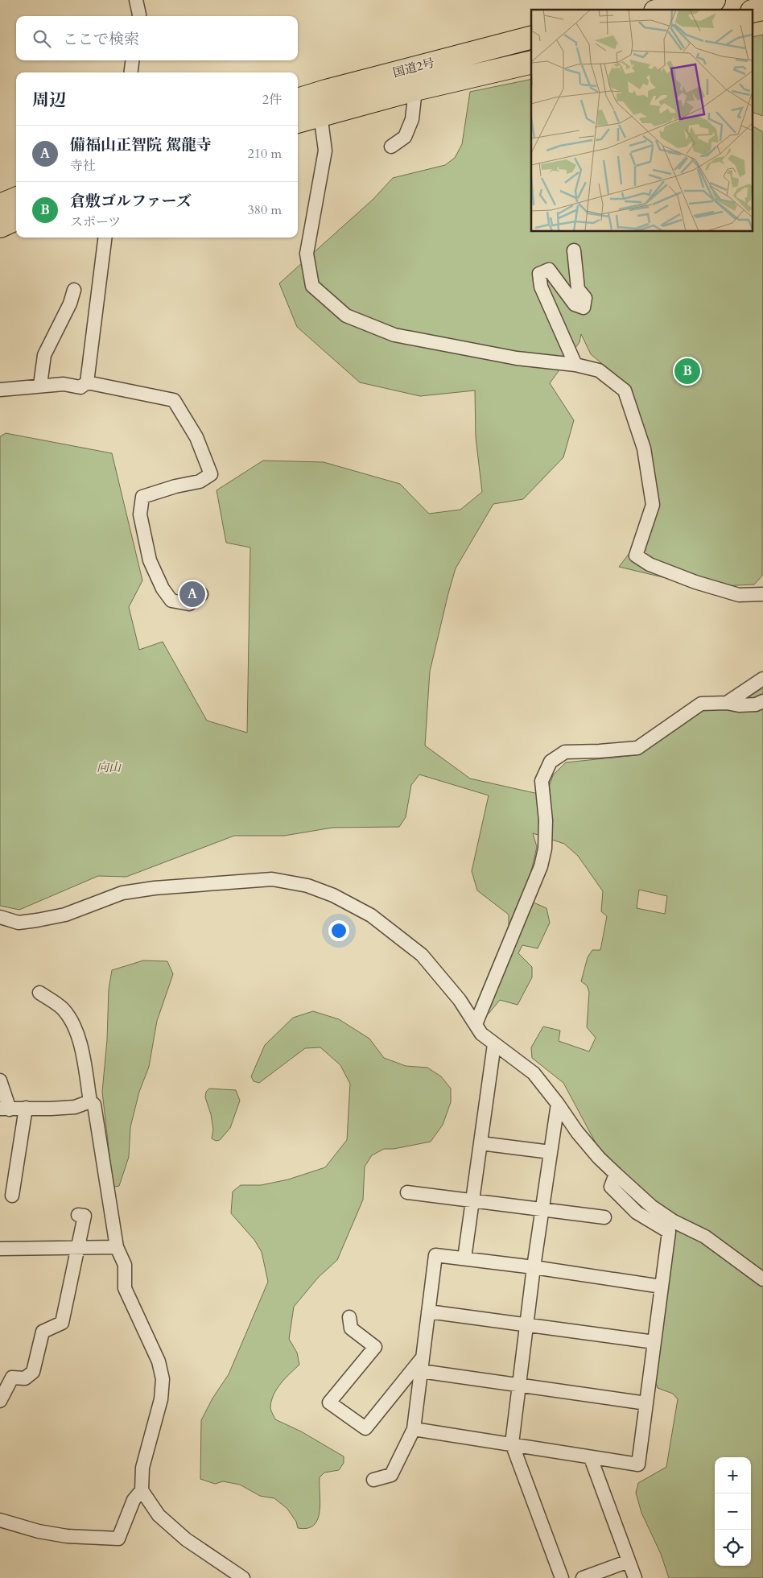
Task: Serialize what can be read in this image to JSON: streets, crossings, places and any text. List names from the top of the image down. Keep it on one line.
{"streets":{"highway":["国道2号"]},"parks":["向山"],"page":{"search":"ここで検索","heading":["周辺","2件"],"list":[{"mark":"A","name":"備福山正智院 駕龍寺","note":"寺社","value":"210 m"},{"mark":"B","name":"倉敷ゴルファーズ","note":"スポーツ","value":"380 m"}],"pins":["B","A"],"map_buttons":["+","−"]}}
